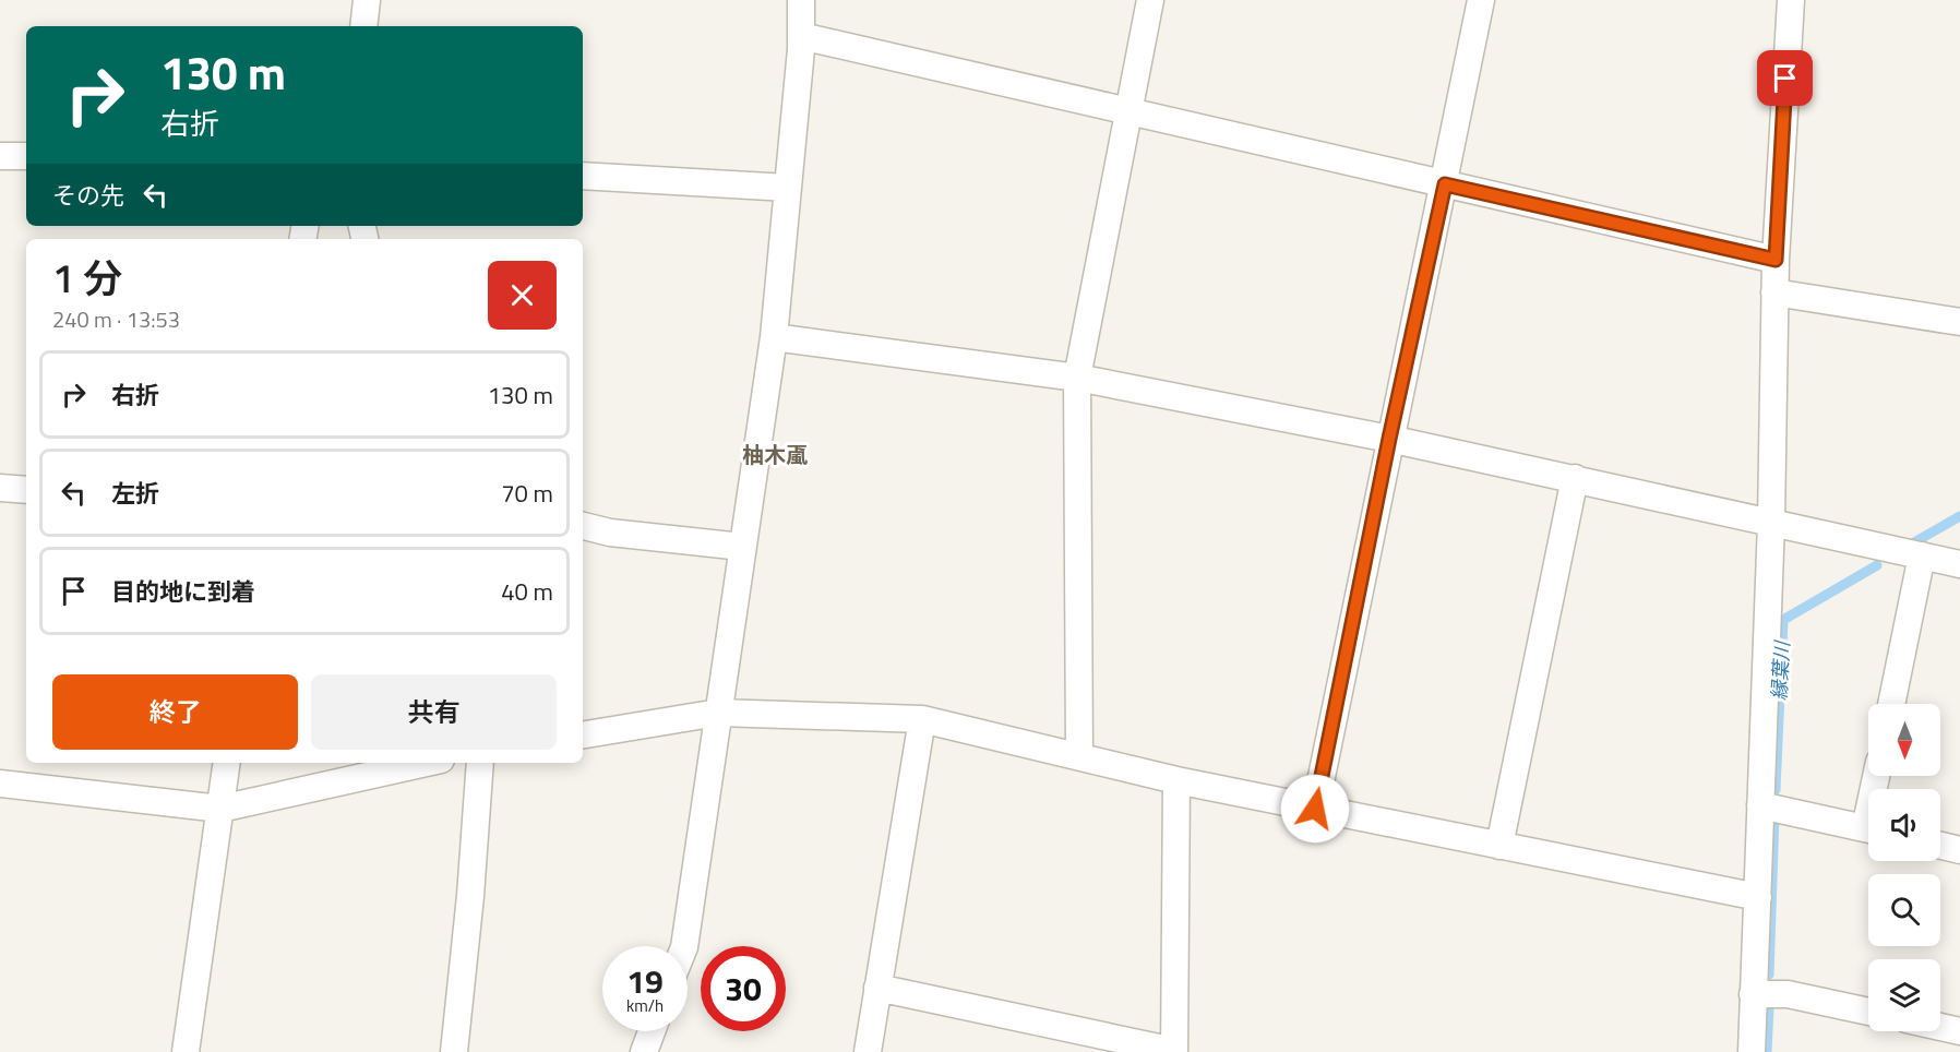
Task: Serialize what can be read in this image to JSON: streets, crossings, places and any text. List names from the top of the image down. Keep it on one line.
{"districts":["柚木颪"],"water":["縁葉川"],"north":"bottom","page":{"turn":["130 m","右折"],"then":"その先","heading":["1 分","240 m · 13:53"],"list":[{"name":"右折","value":"130 m"},{"name":"左折","value":"70 m"},{"name":"目的地に到着","value":"40 m"}],"buttons":["終了","共有"],"speed":"19 km/h","limit":"30"}}
